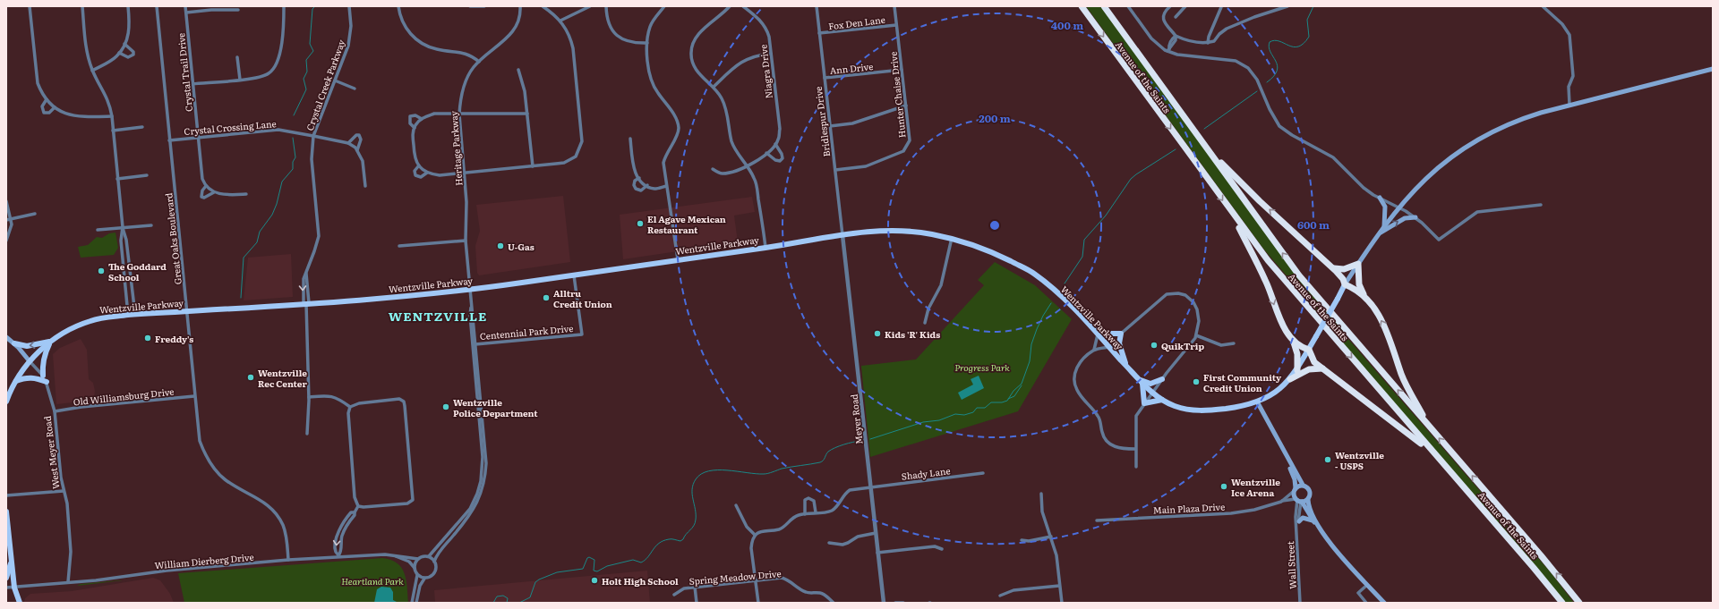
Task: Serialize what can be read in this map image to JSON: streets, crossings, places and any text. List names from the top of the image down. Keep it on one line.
{"streets":{"highway":["Avenue of the Saints"],"main road":["Wentzville Parkway","West Meyer Road"],"street":["Fox Den Lane","Ann Drive","Niagra Drive","Crystal Trail Drive","Crystal Creek Parkway","Hunter Chaise Drive","Bridlespur Drive","Crystal Crossing Lane","Heritage Parkway","Great Oaks Boulevard","Centennial Park Drive","Old Williamsburg Drive","Meyer Road","Shady Lane","Main Plaza Drive","William Dierberg Drive","Wall Street","Spring Meadow Drive"]},"crossings":[["Fox Den Lane","Hunter Chaise Drive"],["Fox Den Lane","Bridlespur Drive"],["Ann Drive","Hunter Chaise Drive"],["Ann Drive","Bridlespur Drive"],["Crystal Trail Drive","Crystal Crossing Lane"],["Crystal Creek Parkway","Crystal Crossing Lane"],["Crystal Creek Parkway","Wentzville Parkway"],["Hunter Chaise Drive","Bridlespur Drive"],["Bridlespur Drive","Wentzville Parkway"],["Bridlespur Drive","Meyer Road"],["Crystal Crossing Lane","Great Oaks Boulevard"],["Heritage Parkway","Wentzville Parkway"],["Heritage Parkway","Centennial Park Drive"],["Great Oaks Boulevard","Wentzville Parkway"],["Great Oaks Boulevard","Old Williamsburg Drive"],["Great Oaks Boulevard","William Dierberg Drive"],["Wentzville Parkway","Centennial Park Drive"],["Wentzville Parkway","Meyer Road"],["Wentzville Parkway","West Meyer Road"],["Old Williamsburg Drive","West Meyer Road"],["Meyer Road","Shady Lane"],["West Meyer Road","William Dierberg Drive"],["Main Plaza Drive","Wall Street"]],"districts":["WENTZVILLE"],"parks":["Progress Park","Heartland Park"],"places":["El Agave Mexican Restaurant","U-Gas","The Goddard School","Alltru Credit Union","Kids 'R' Kids","Freddy's","QuikTrip","Wentzville Rec Center","First Community Credit Union","Wentzville Police Department","Wentzville - USPS","Wentzville Ice Arena","Holt High School"],"rings":["400 m","200 m","600 m"]}
